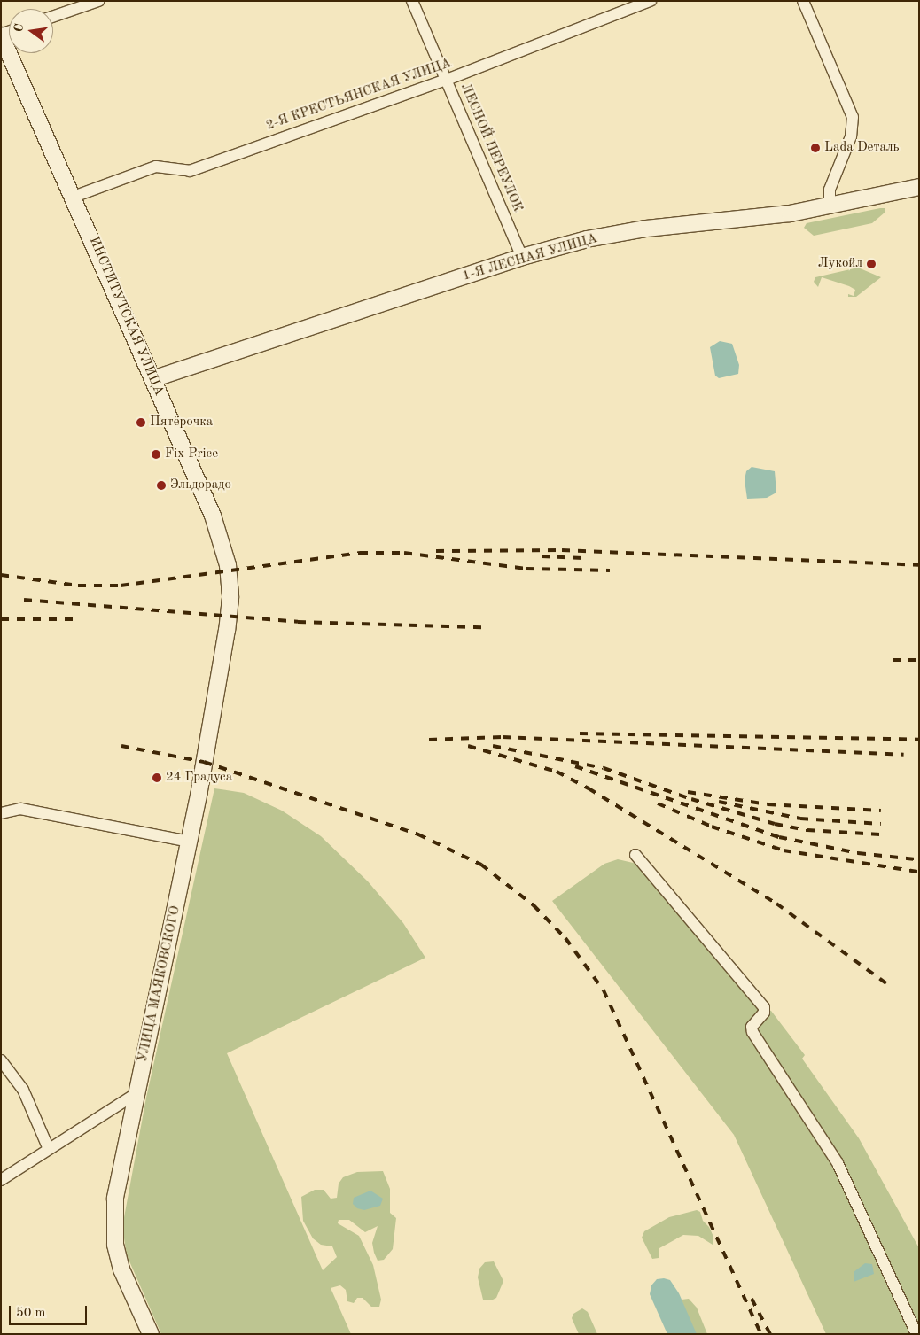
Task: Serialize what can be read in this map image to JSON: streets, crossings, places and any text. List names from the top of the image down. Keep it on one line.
{"streets":{"main road":["1-Я ЛЕСНАЯ УЛИЦА","ИНСТИТУТСКАЯ УЛИЦА","УЛИЦА МАЯКОВСКОГО"],"street":["2-Я КРЕСТЬЯНСКАЯ УЛИЦА","ЛЕСНОЙ ПЕРЕУЛОК"]},"crossings":[["2-Я КРЕСТЬЯНСКАЯ УЛИЦА","ЛЕСНОЙ ПЕРЕУЛОК"],["2-Я КРЕСТЬЯНСКАЯ УЛИЦА","ИНСТИТУТСКАЯ УЛИЦА"],["ЛЕСНОЙ ПЕРЕУЛОК","1-Я ЛЕСНАЯ УЛИЦА"],["1-Я ЛЕСНАЯ УЛИЦА","ИНСТИТУТСКАЯ УЛИЦА"],["ИНСТИТУТСКАЯ УЛИЦА","УЛИЦА МАЯКОВСКОГО"]],"places":["Lada Dеталь","Лукойл","Пятёрочка","Fix Price","Эльдорадо","24 Градуса"],"scale_bar":"50 m","north":"left"}
